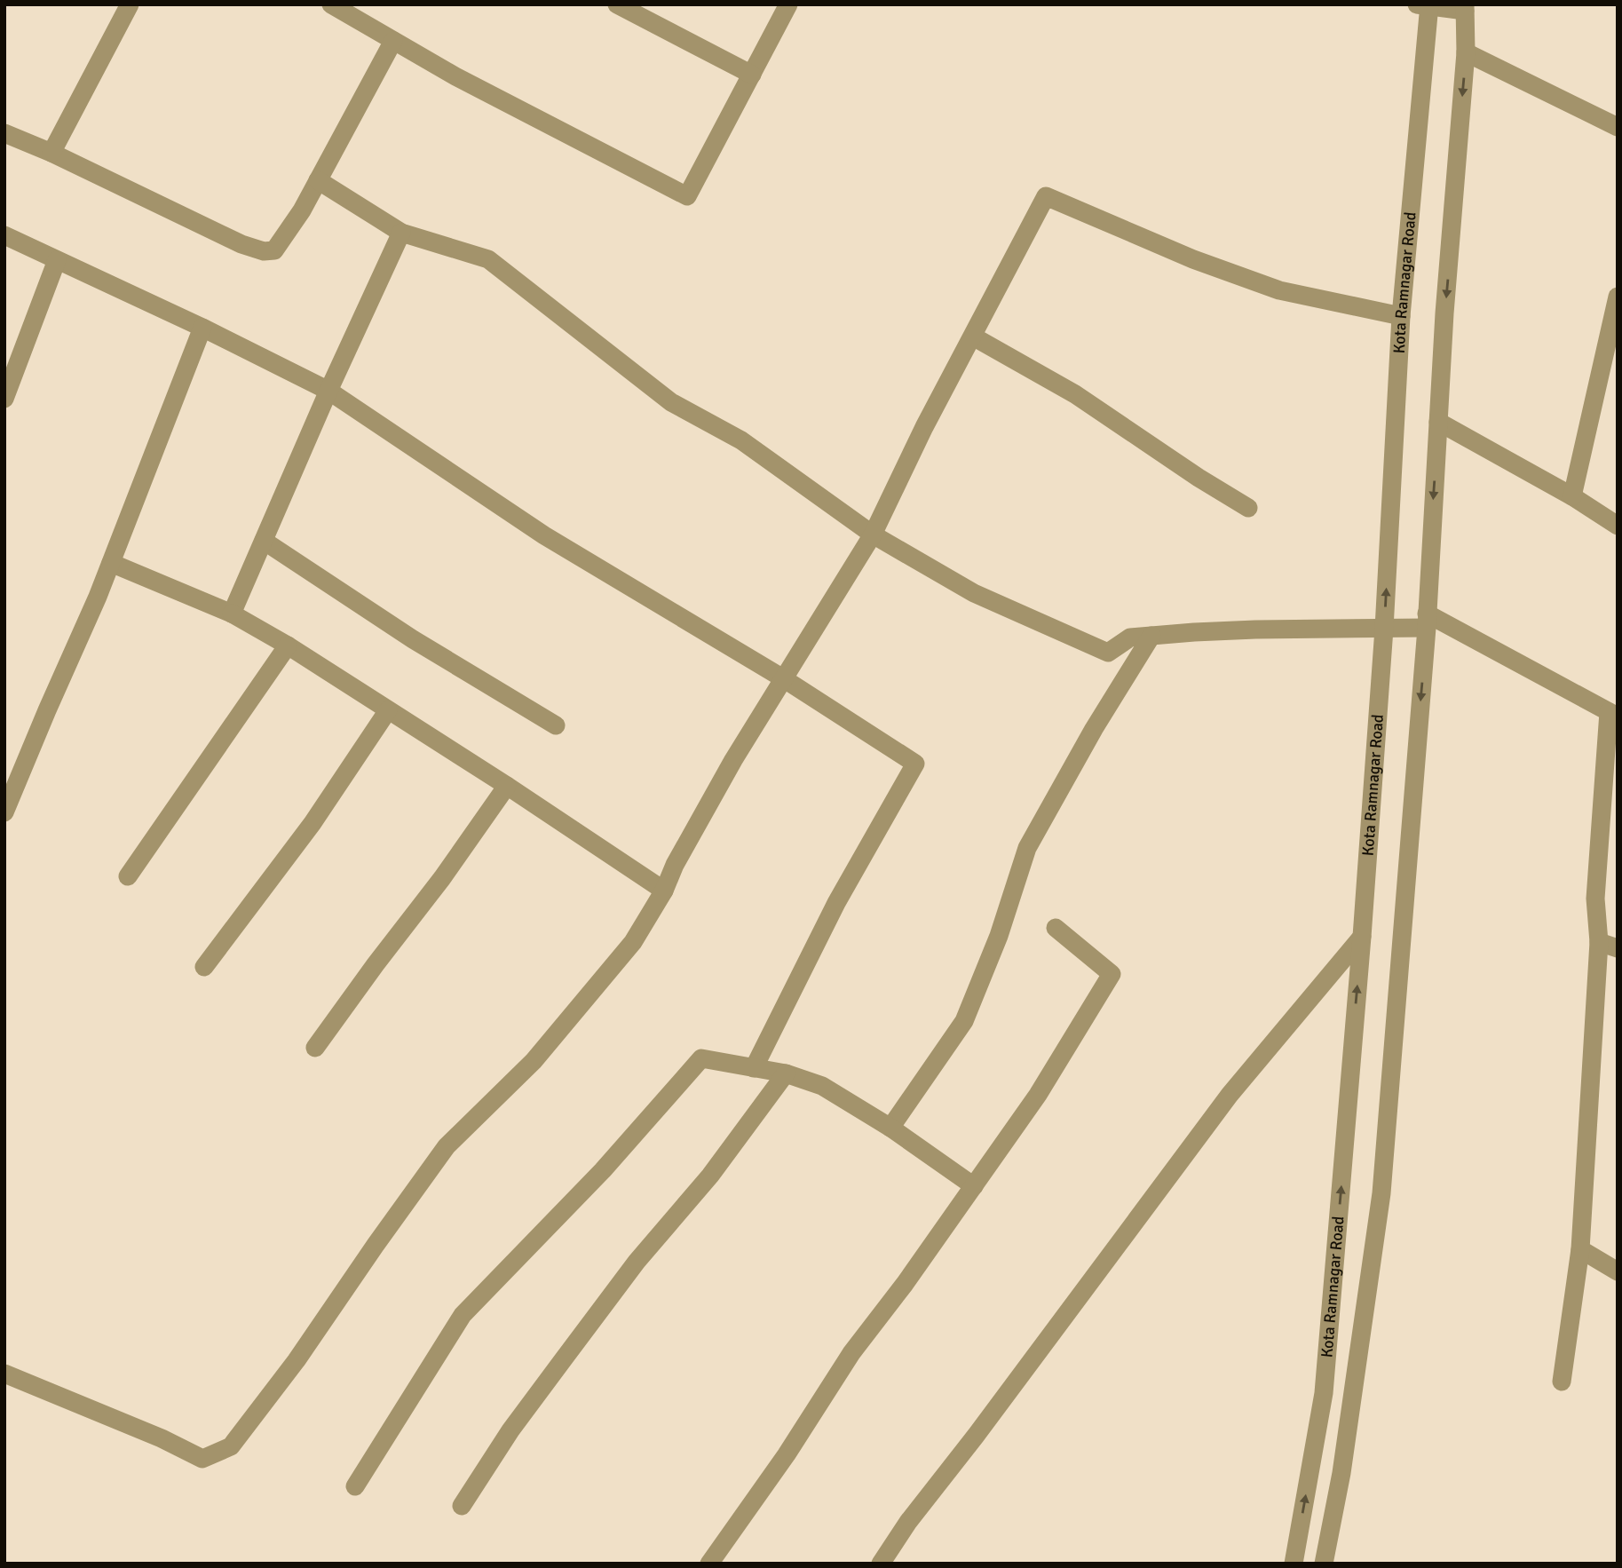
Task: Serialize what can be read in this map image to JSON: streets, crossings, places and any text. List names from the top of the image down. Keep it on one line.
{"streets":{"street":["Kota Ramnagar Road"]}}
